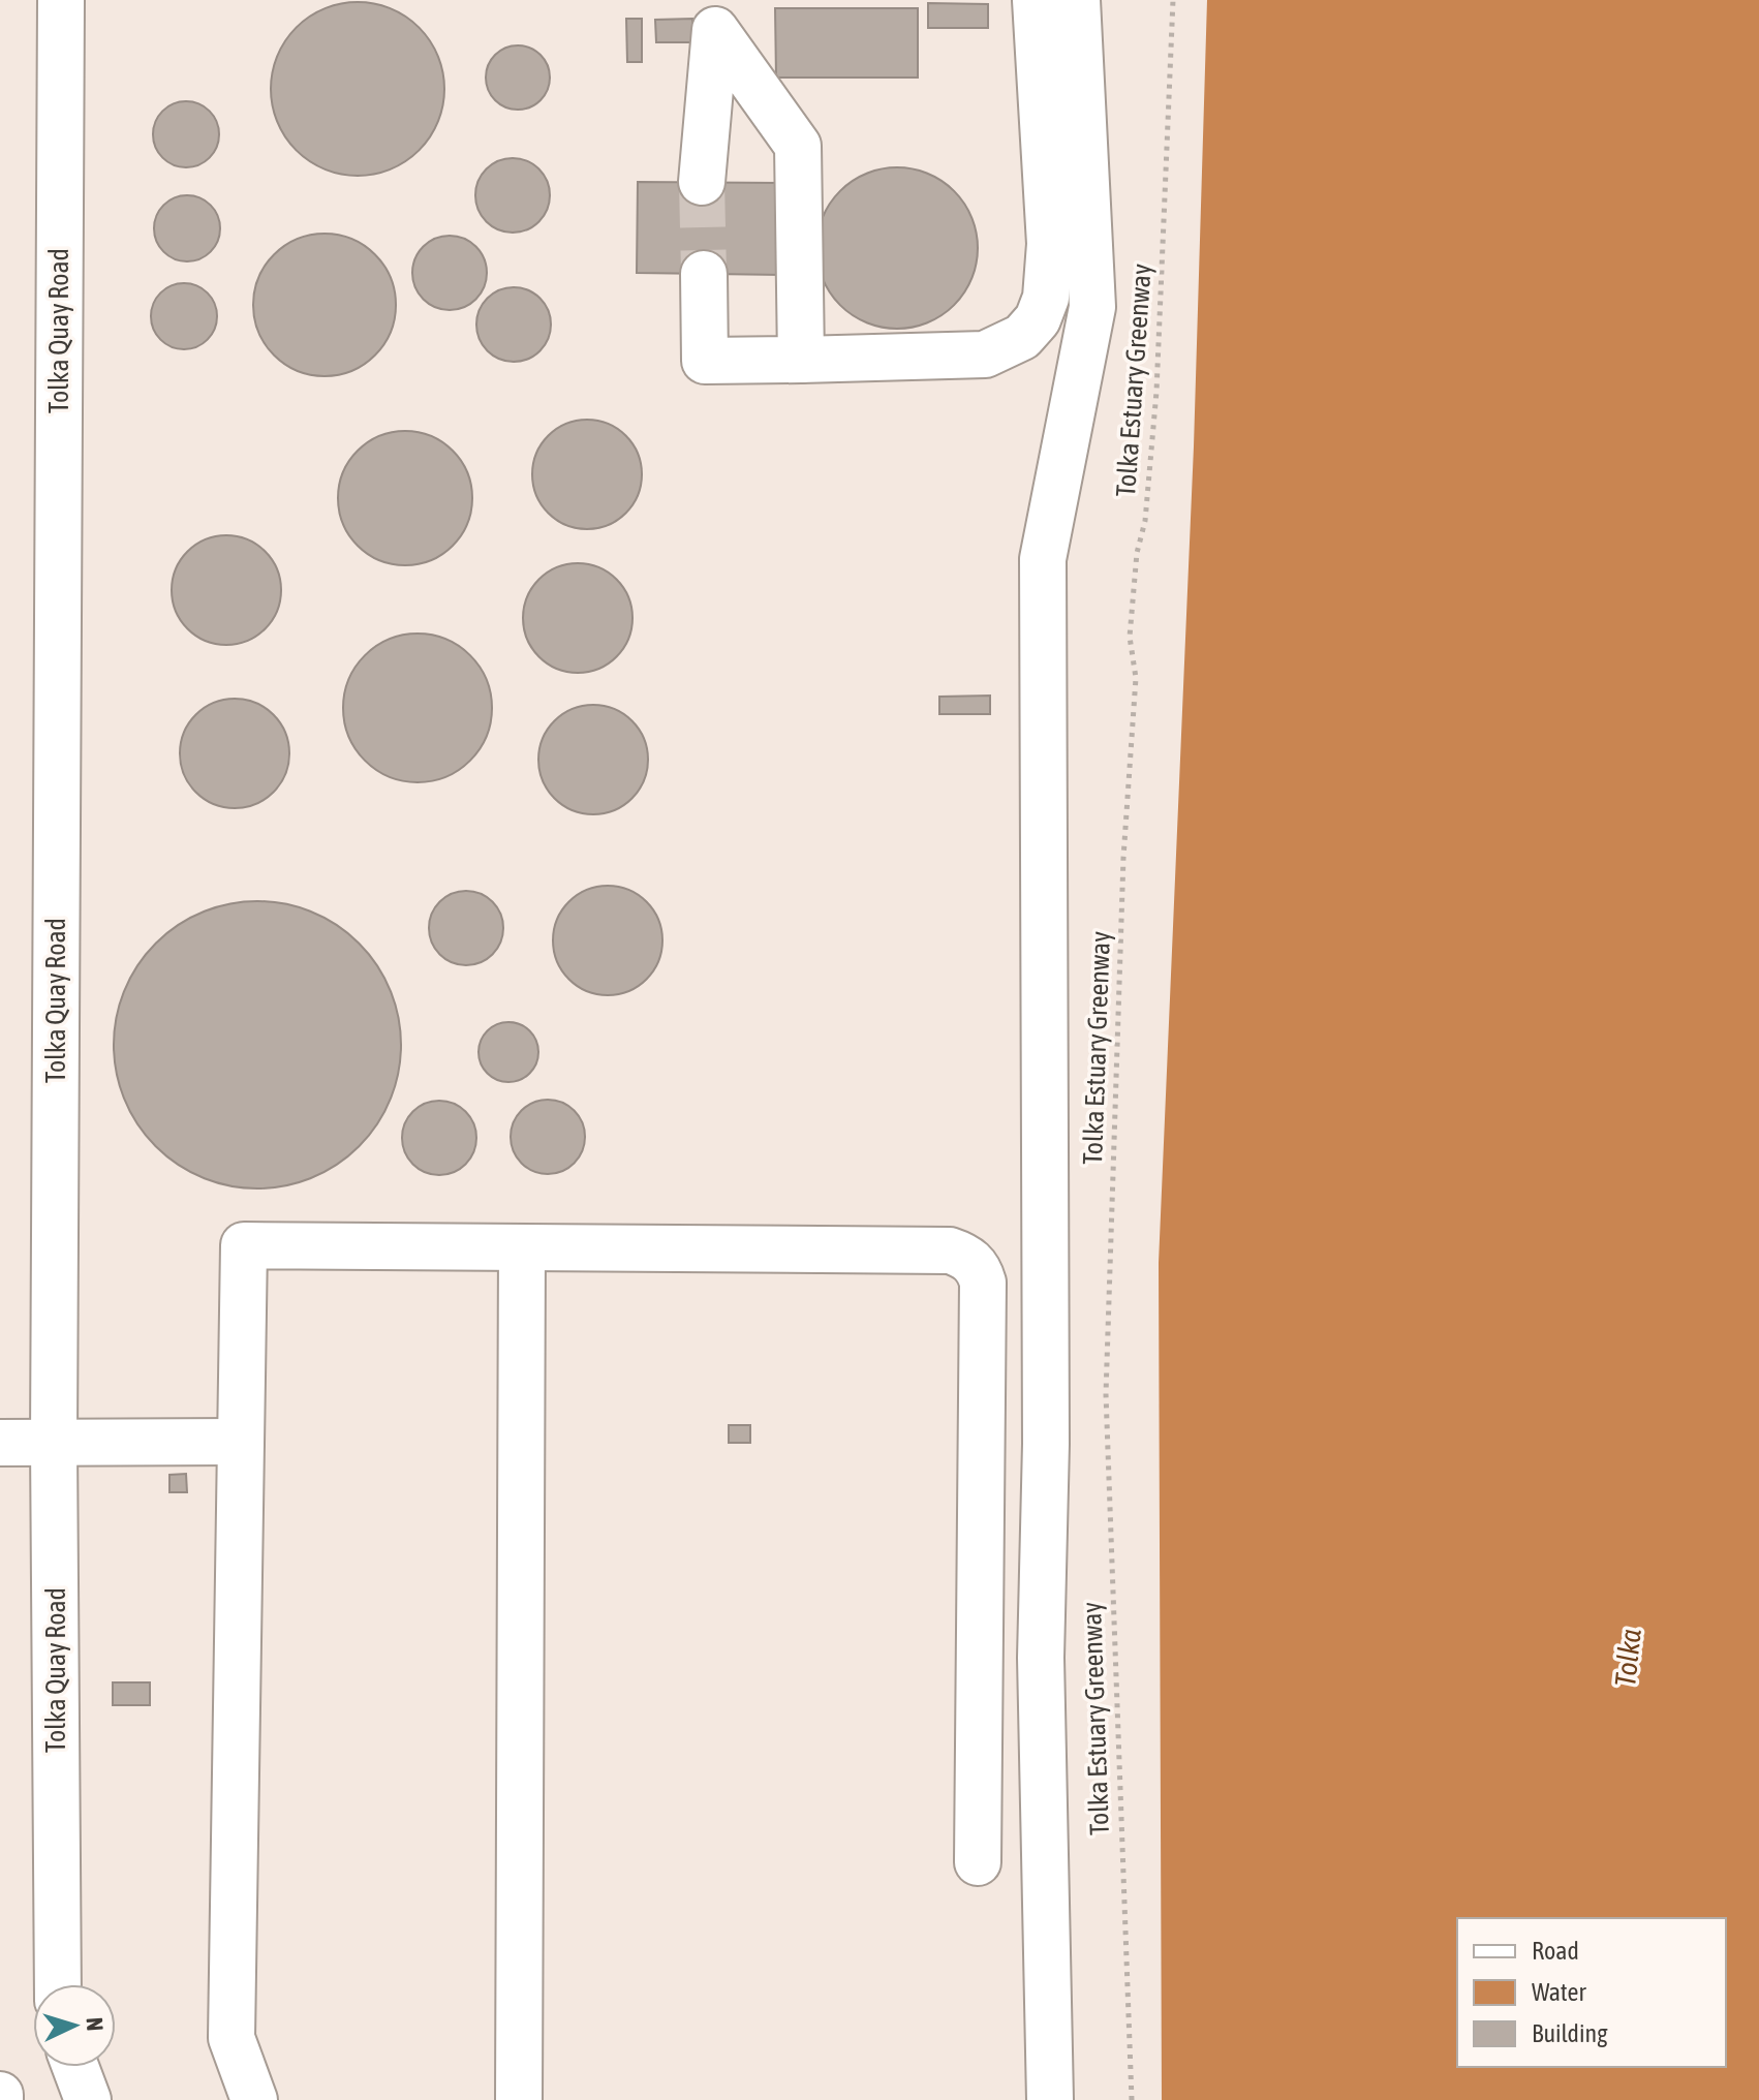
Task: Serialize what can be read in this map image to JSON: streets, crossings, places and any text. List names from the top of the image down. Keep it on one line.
{"streets":{"street":["Tolka Quay Road"],"path":["Tolka Estuary Greenway"]},"water":["Tolka"],"legend":["Road","Water","Building"],"north":"right"}
